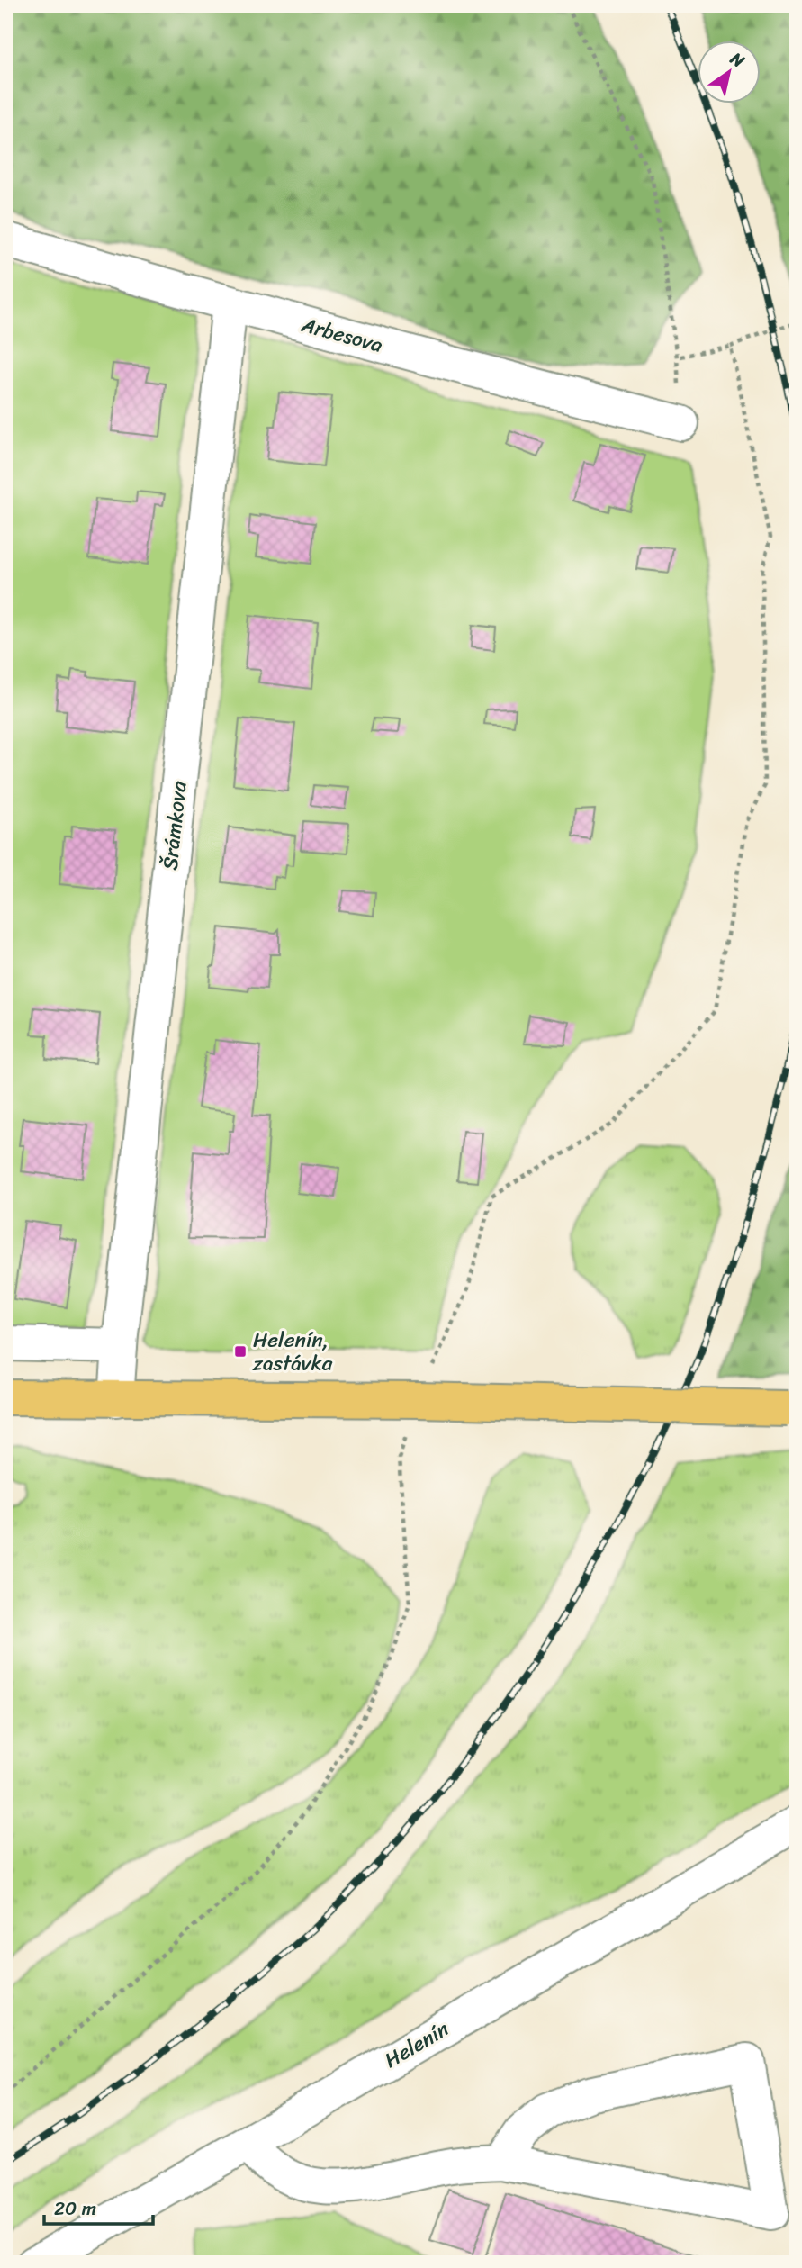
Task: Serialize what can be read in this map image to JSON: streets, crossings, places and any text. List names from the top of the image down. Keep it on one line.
{"streets":{"street":["Arbesova","Šrámkova","Helenín"]},"crossings":[["Arbesova","Šrámkova"]],"places":{"transit":["Helenín, zastávka"]},"scale_bar":"20 m","north":"top right"}
